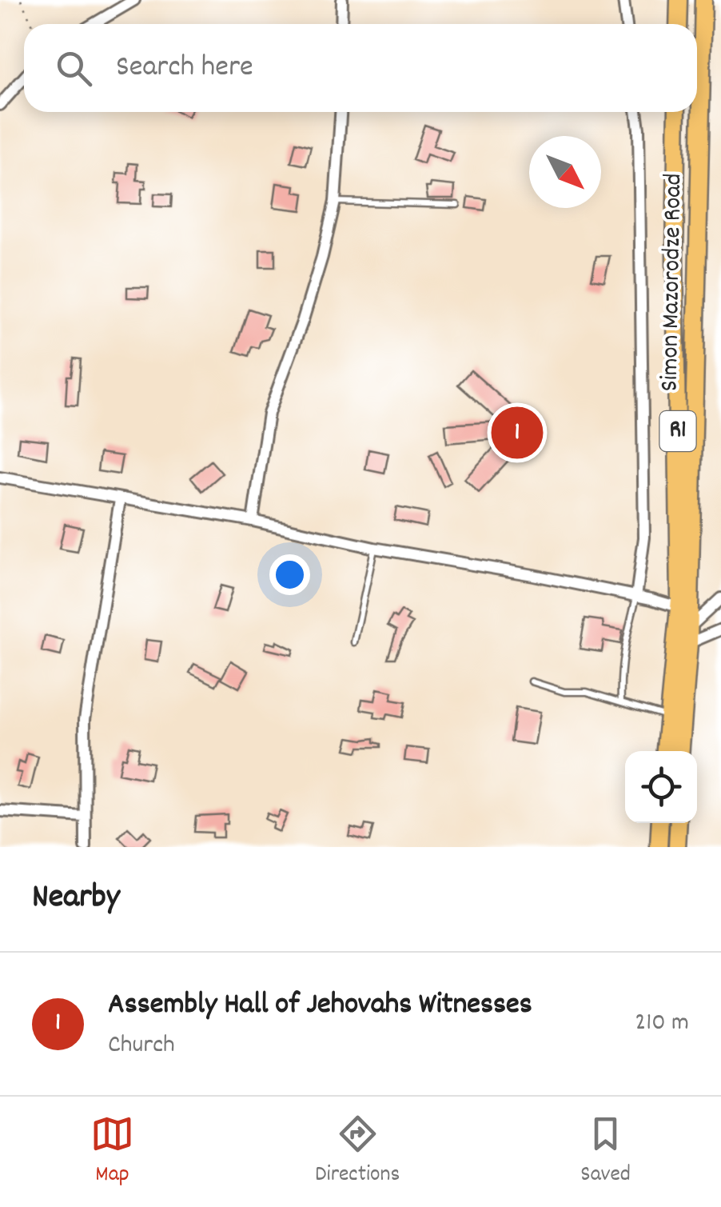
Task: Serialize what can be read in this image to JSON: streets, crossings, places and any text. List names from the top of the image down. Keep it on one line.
{"streets":{"highway":["Simon Mazorodze Road","R1"]},"north":"bottom right","page":{"search":"Search here","pins":"1","heading":"Nearby","list":[{"mark":"1","name":"Assembly Hall of Jehovahs Witnesses","note":"Church","value":"210 m"}],"nav":["Map","Directions","Saved"]}}
